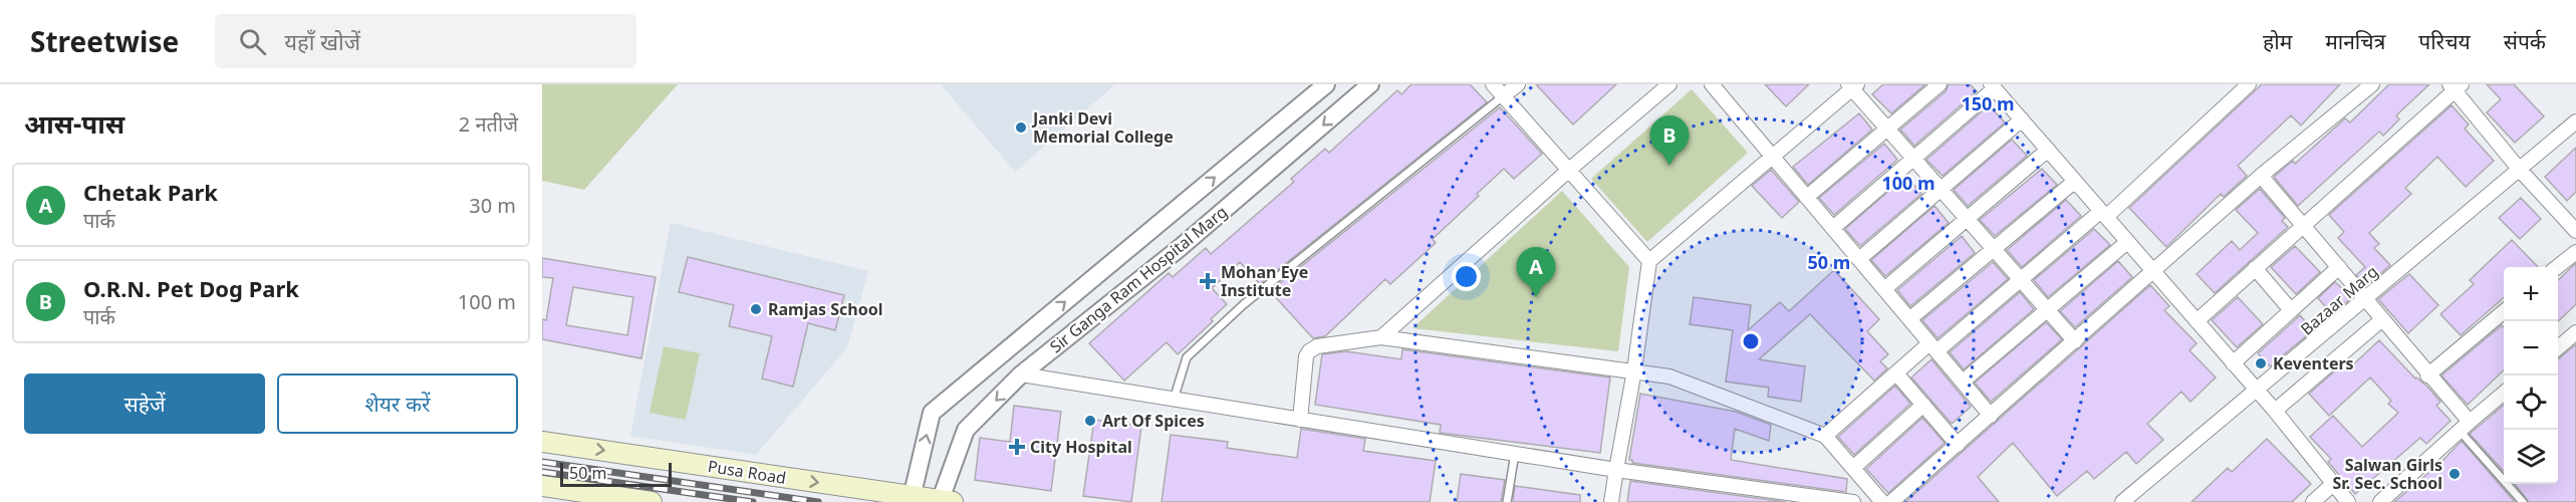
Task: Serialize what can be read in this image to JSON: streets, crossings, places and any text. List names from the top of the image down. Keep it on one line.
{"streets":{"main road":["Pusa Road"],"street":["Sir Ganga Ram Hospital Marg","Bazaar Marg"]},"crossings":[["Sir Ganga Ram Hospital Marg","Pusa Road"]],"one_way":["Pusa Road"],"places":{"other":["Janki Devi Memorial College","Ramjas School","Keventers","Art Of Spices","Salwan Girls Sr. Sec. School"],"health":["Mohan Eye Institute","City Hospital"]},"scale_bar":"50 m","page":{"header":"Streetwise","search":"यहाँ खोजें","nav":["होम","मानचित्र","परिचय","संपर्क"],"heading":["आस-पास","2 नतीजे"],"pins":["B","A"],"list":[{"mark":"A","name":"Chetak Park","note":"पार्क","value":"30 m"},{"mark":"B","name":"O.R.N. Pet Dog Park","note":"पार्क","value":"100 m"}],"map_buttons":["+","−"],"buttons":["सहेजें","शेयर करें"],"scale":"50 m"},"rings":["150 m","100 m","50 m"]}
